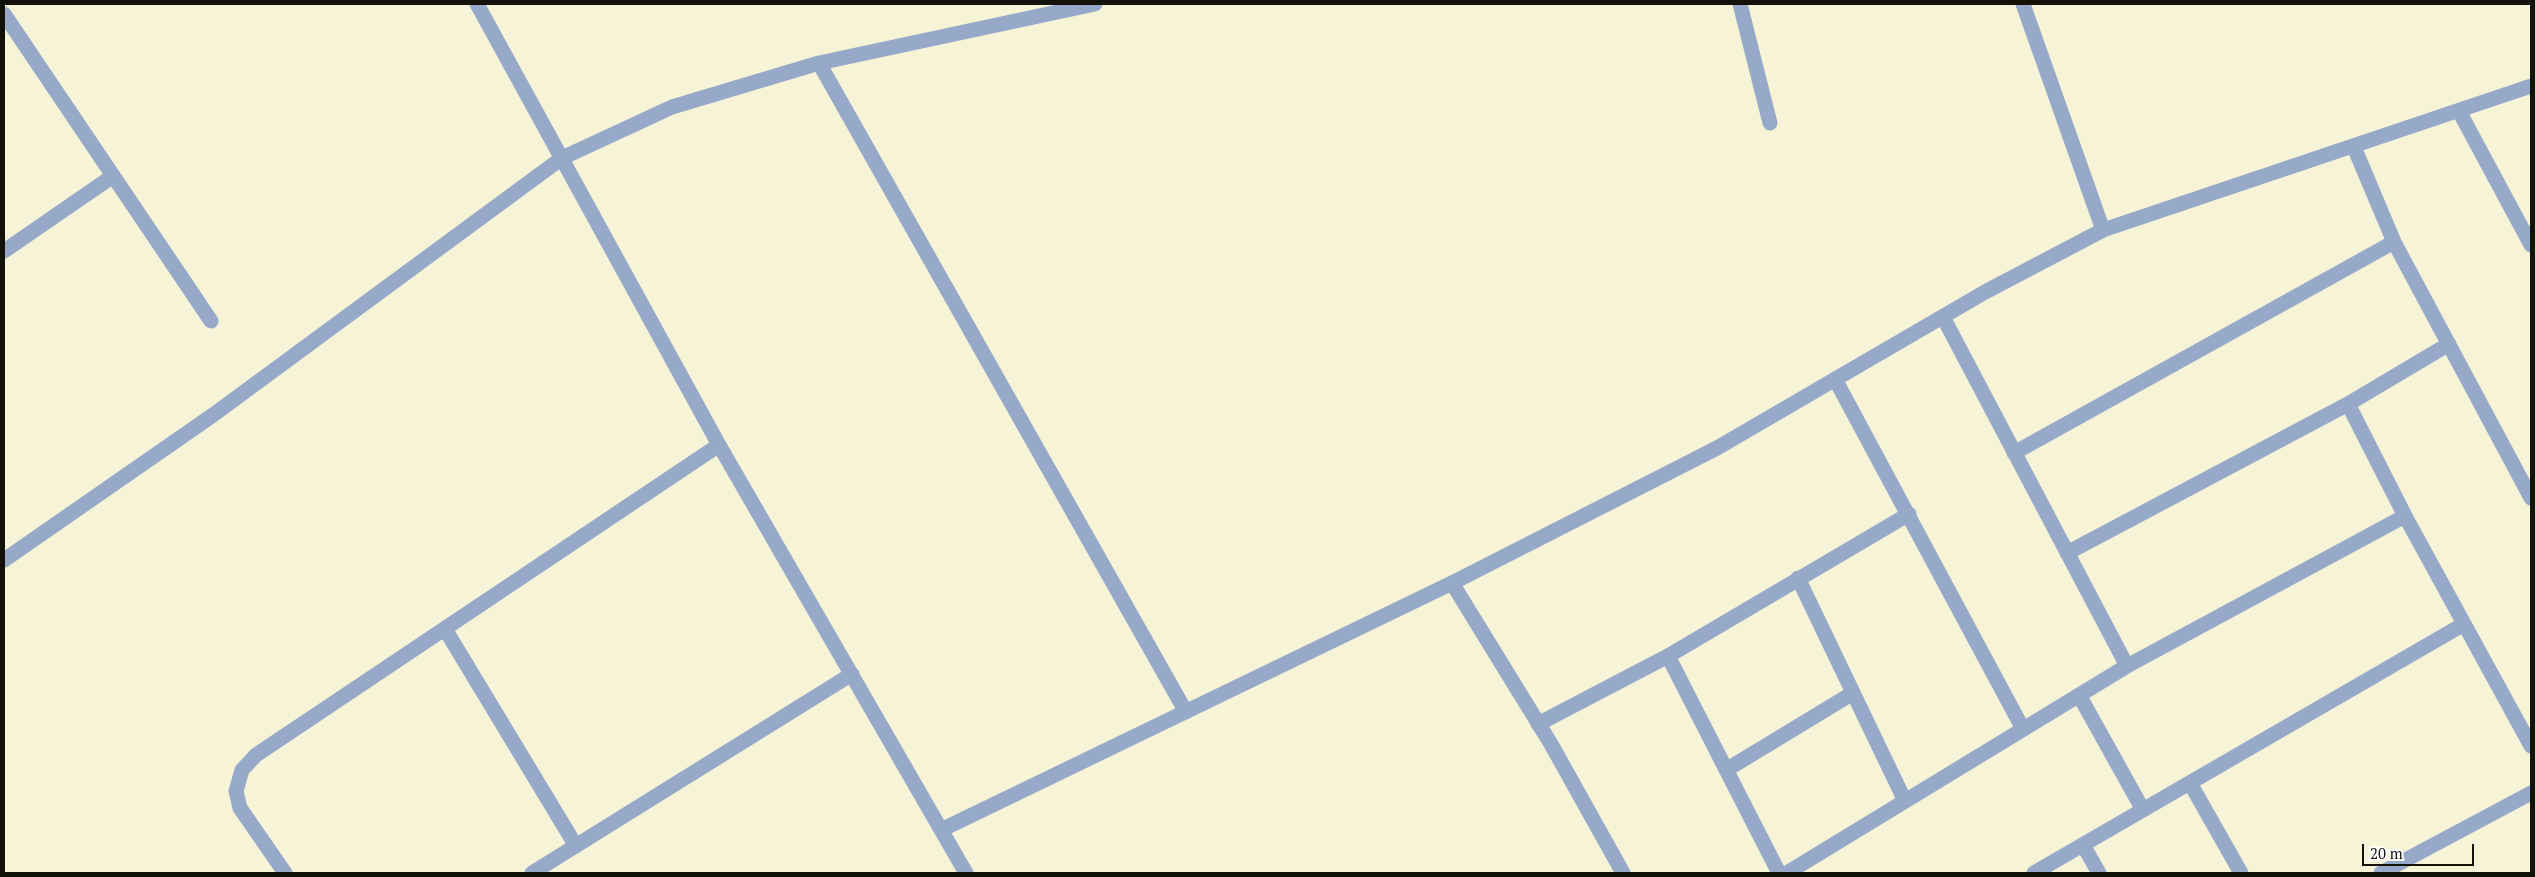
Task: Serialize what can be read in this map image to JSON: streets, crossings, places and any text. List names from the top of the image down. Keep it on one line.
{"scale_bar":"20 m"}
